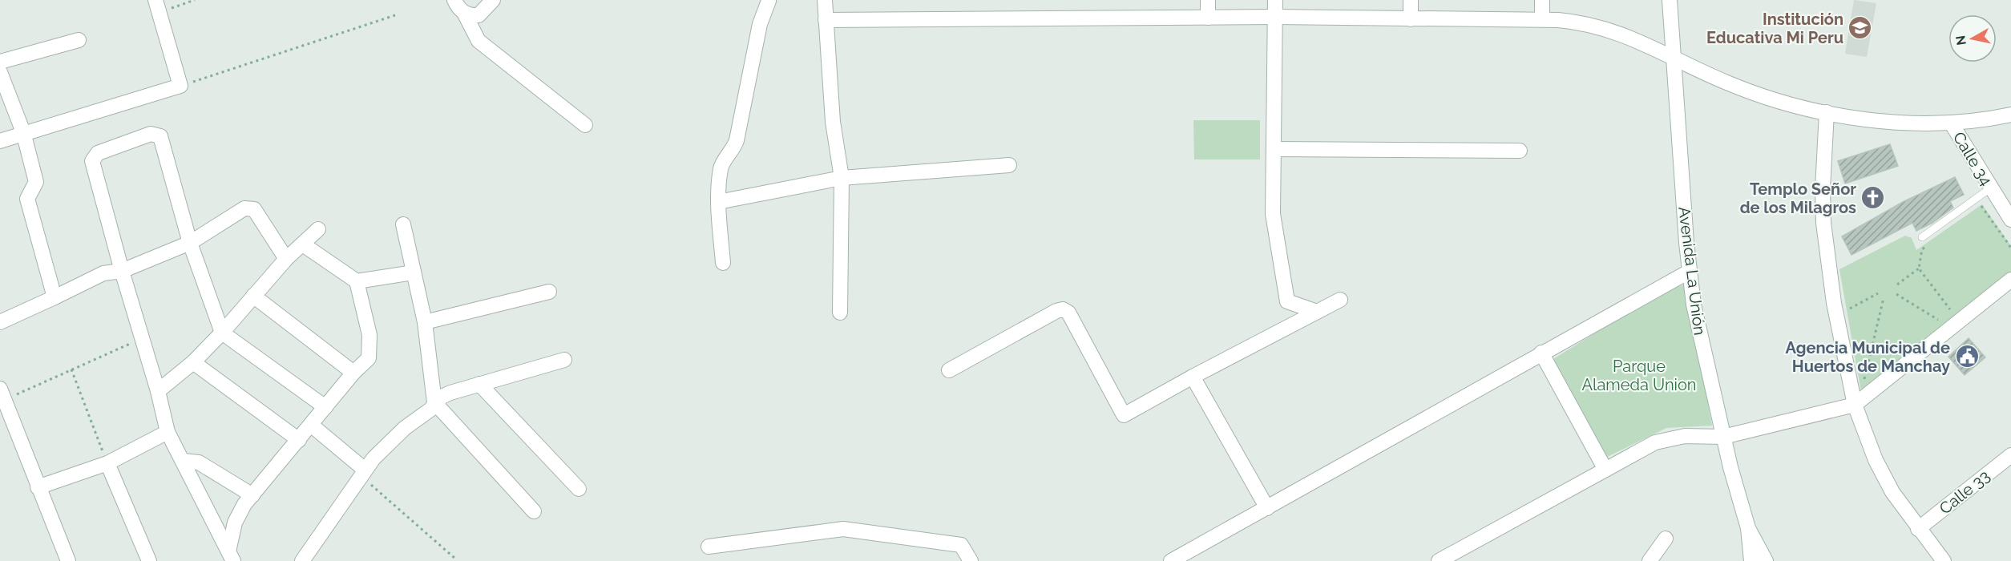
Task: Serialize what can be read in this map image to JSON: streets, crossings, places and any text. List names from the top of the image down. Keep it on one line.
{"streets":{"street":["Calle 34","Avenida La Unión","Calle 33"]},"parks":["Parque Alameda Union"],"places":{"school or university":["Institución Educativa Mi Peru"],"church":["Templo Señor de los Milagros"],"public building":["Agencia Municipal de Huertos de Manchay"]},"north":"left"}
